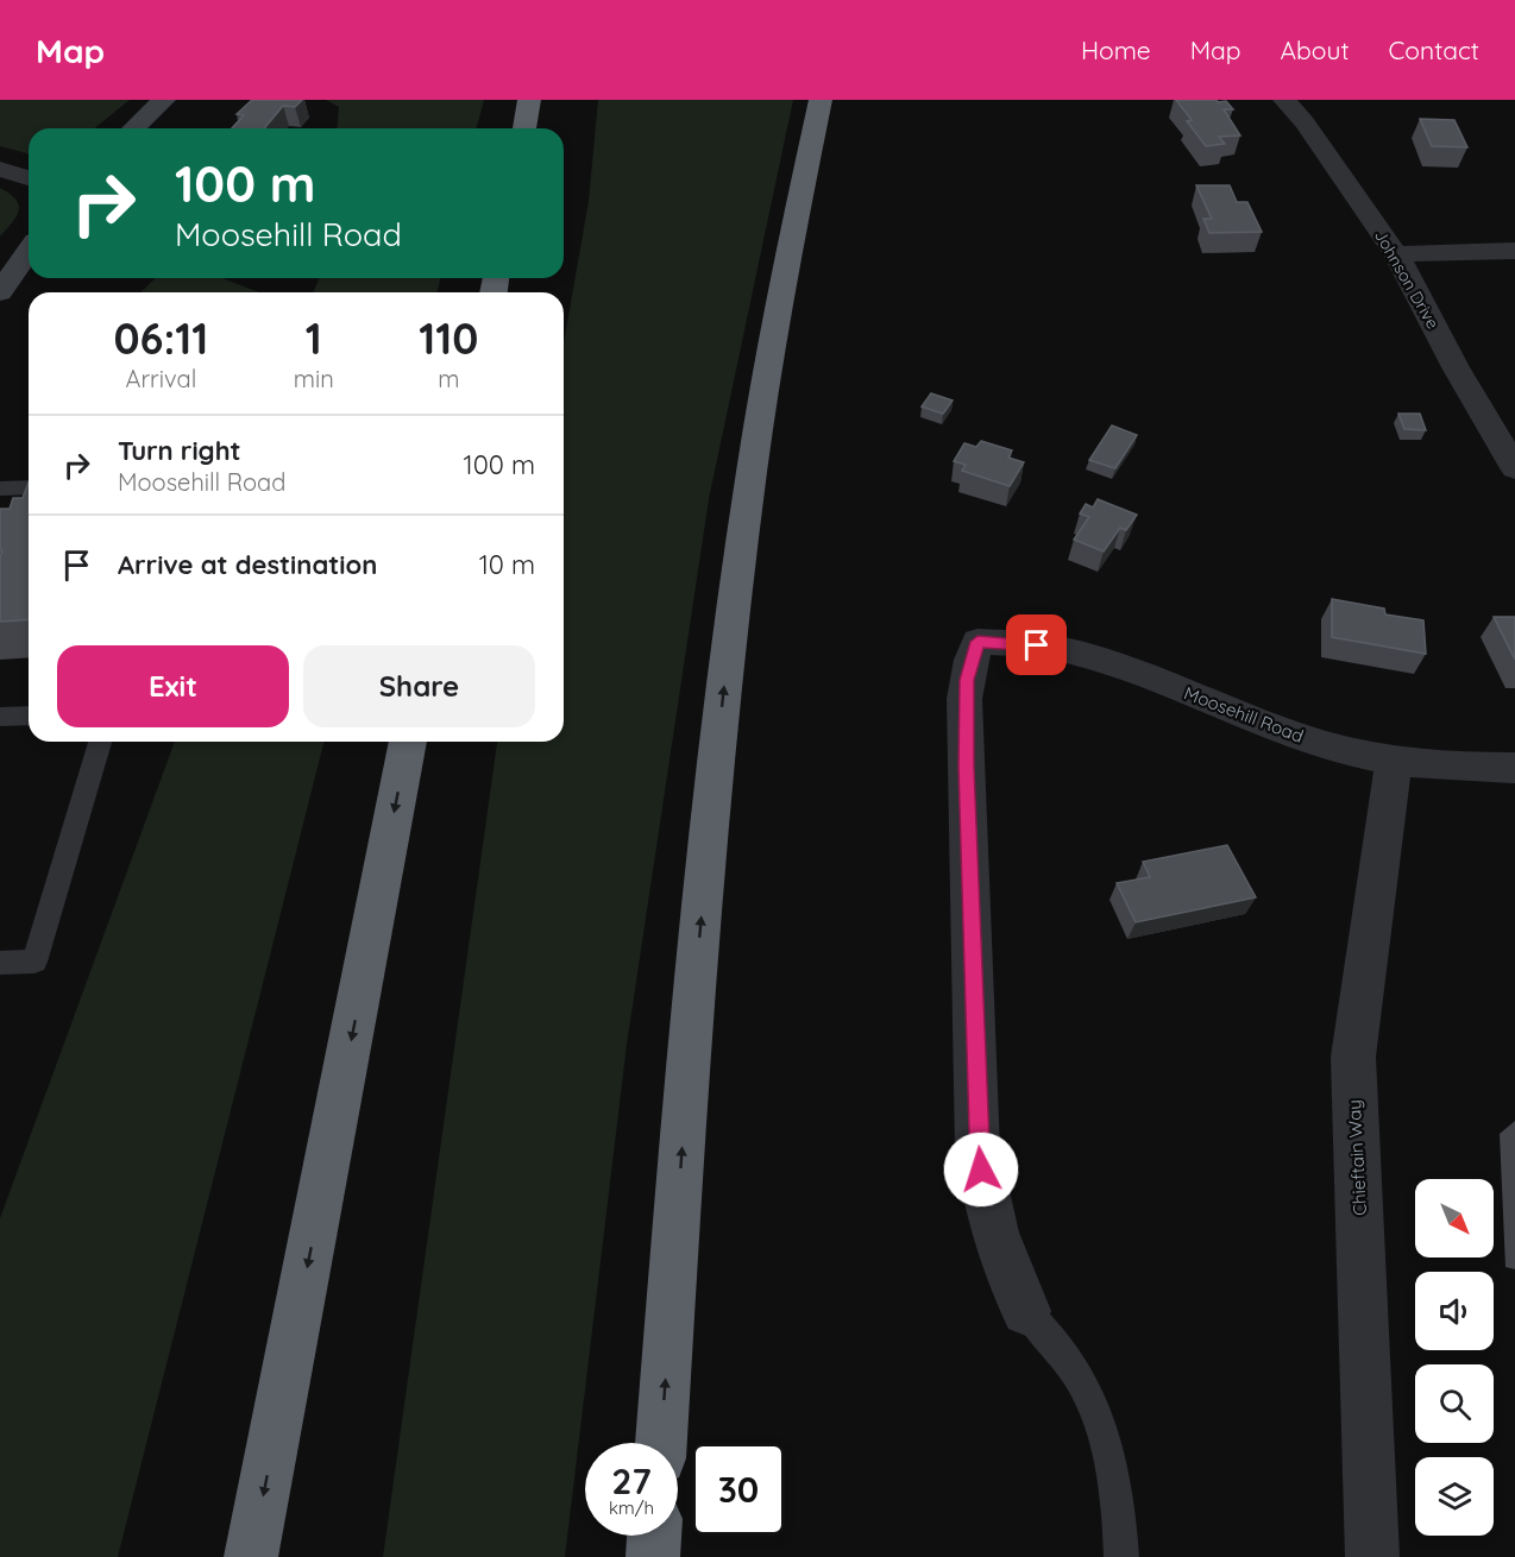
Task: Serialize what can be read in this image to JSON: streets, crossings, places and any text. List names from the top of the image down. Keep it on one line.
{"streets":{"street":["Johnson Drive","Moosehill Road","Chieftain Way"]},"crossings":[["Moosehill Road","Chieftain Way"]],"north":"bottom right","page":{"header":"Map","nav":["Home","Map","About","Contact"],"turn":["100 m","Moosehill Road"],"eta":["06:11","Arrival","1","min","110","m"],"list":[{"name":"Turn right","note":"Moosehill Road","value":"100 m"},{"name":"Arrive at destination","value":"10 m"}],"buttons":["Exit","Share"],"speed":"27 km/h","limit":"30"}}
